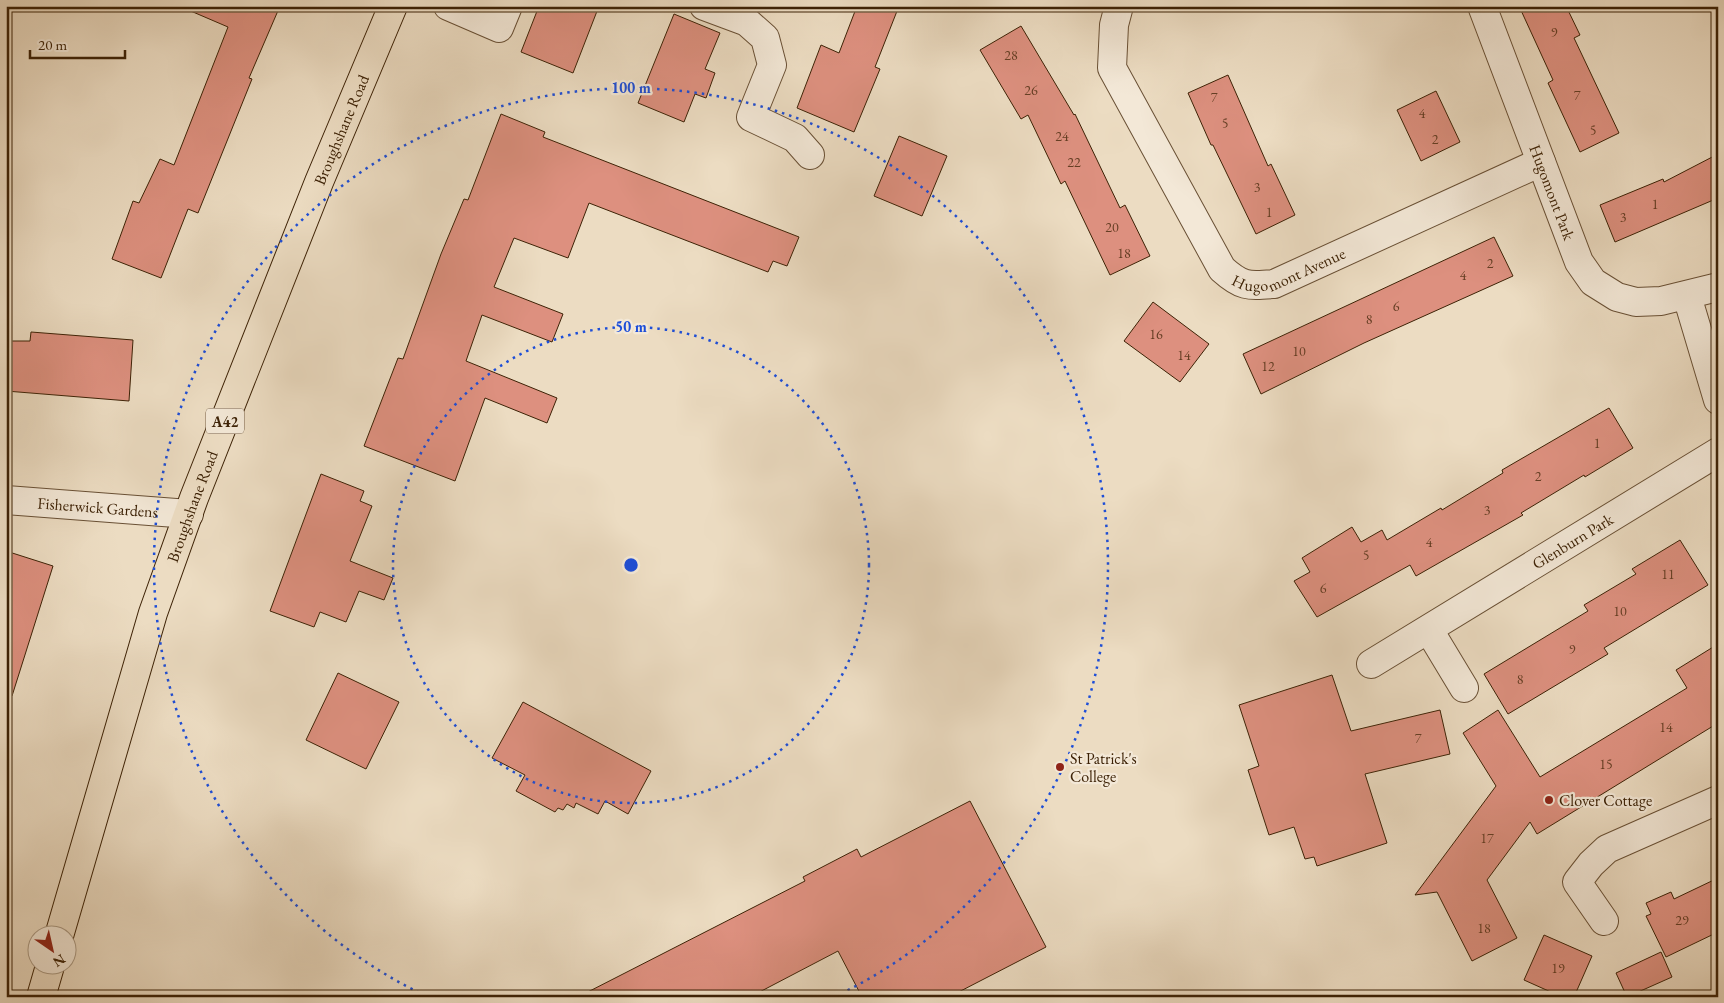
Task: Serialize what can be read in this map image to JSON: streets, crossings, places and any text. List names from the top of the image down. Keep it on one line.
{"streets":{"main road":["Broughshane Road","A42"],"street":["Hugomont Park","Hugomont Avenue","Fisherwick Gardens","Glenburn Park"]},"crossings":[["Broughshane Road","Fisherwick Gardens"],["Hugomont Park","Hugomont Avenue"]],"places":["St Patrick's College","Clover Cottage"],"house_numbers":["9","28","26","7","7","4","5","5","24","2","22","3","1","1","3","20","18","2","4","6","8","16","10","14","12","1","2","3","4","5","11","6","10","9","8","14","7","15","17","29","18","19"],"scale_bar":"20 m","north":"bottom right","rings":["100 m","50 m"]}
